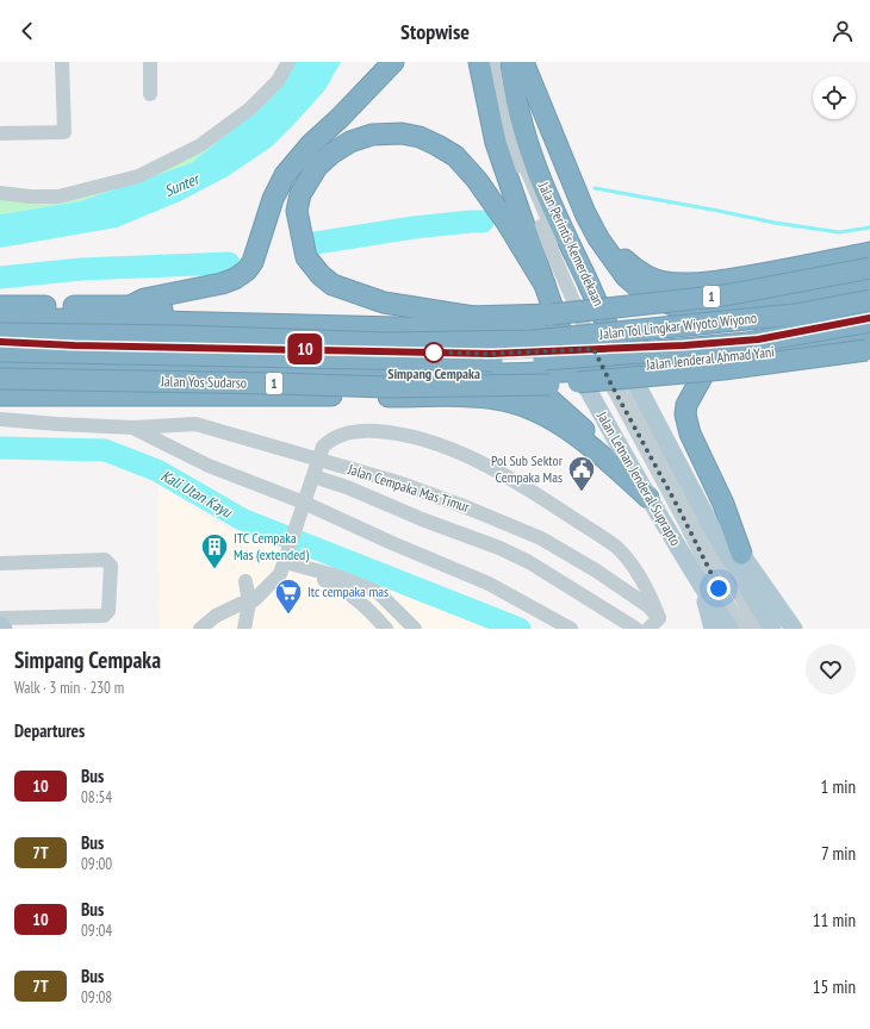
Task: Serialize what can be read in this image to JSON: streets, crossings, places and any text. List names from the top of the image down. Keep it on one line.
{"streets":{"highway":["Jalan Perintis Kemerdekaan","1","Jalan Tol Lingkar Wiyoto Wiyono","Jalan Jenderal Ahmad Yani","Jalan Yos Sudarso"],"main road":["Jalan Letnan Jenderal Suprapto"],"street":["Jalan Cempaka Mas Timur"]},"crossings":[["Jalan Perintis Kemerdekaan","1"],["Jalan Perintis Kemerdekaan","Jalan Jenderal Ahmad Yani"],["1","Jalan Jenderal Ahmad Yani"],["Jalan Jenderal Ahmad Yani","Jalan Yos Sudarso"],["Jalan Jenderal Ahmad Yani","Jalan Letnan Jenderal Suprapto"],["Jalan Yos Sudarso","Jalan Letnan Jenderal Suprapto"]],"water":["Sunter","Kali Utan Kayu"],"places":{"other":["Simpang Cempaka"],"public building":["Pol Sub Sektor Cempaka Mas"],"building":["ITC Cempaka Mas (extended)"],"supermarket":["Itc cempaka mas"]},"lines":["bus line 10"],"page":{"header":"Stopwise","on_map":"10","heading":[["Simpang Cempaka","Walk · 3 min · 230 m"],"Departures"],"list":[{"mark":"10","name":"Bus","note":"08:54","value":"1 min"},{"mark":"7T","name":"Bus","note":"09:00","value":"7 min"},{"mark":"10","name":"Bus","note":"09:04","value":"11 min"},{"mark":"7T","name":"Bus","note":"09:08","value":"15 min"}]}}
